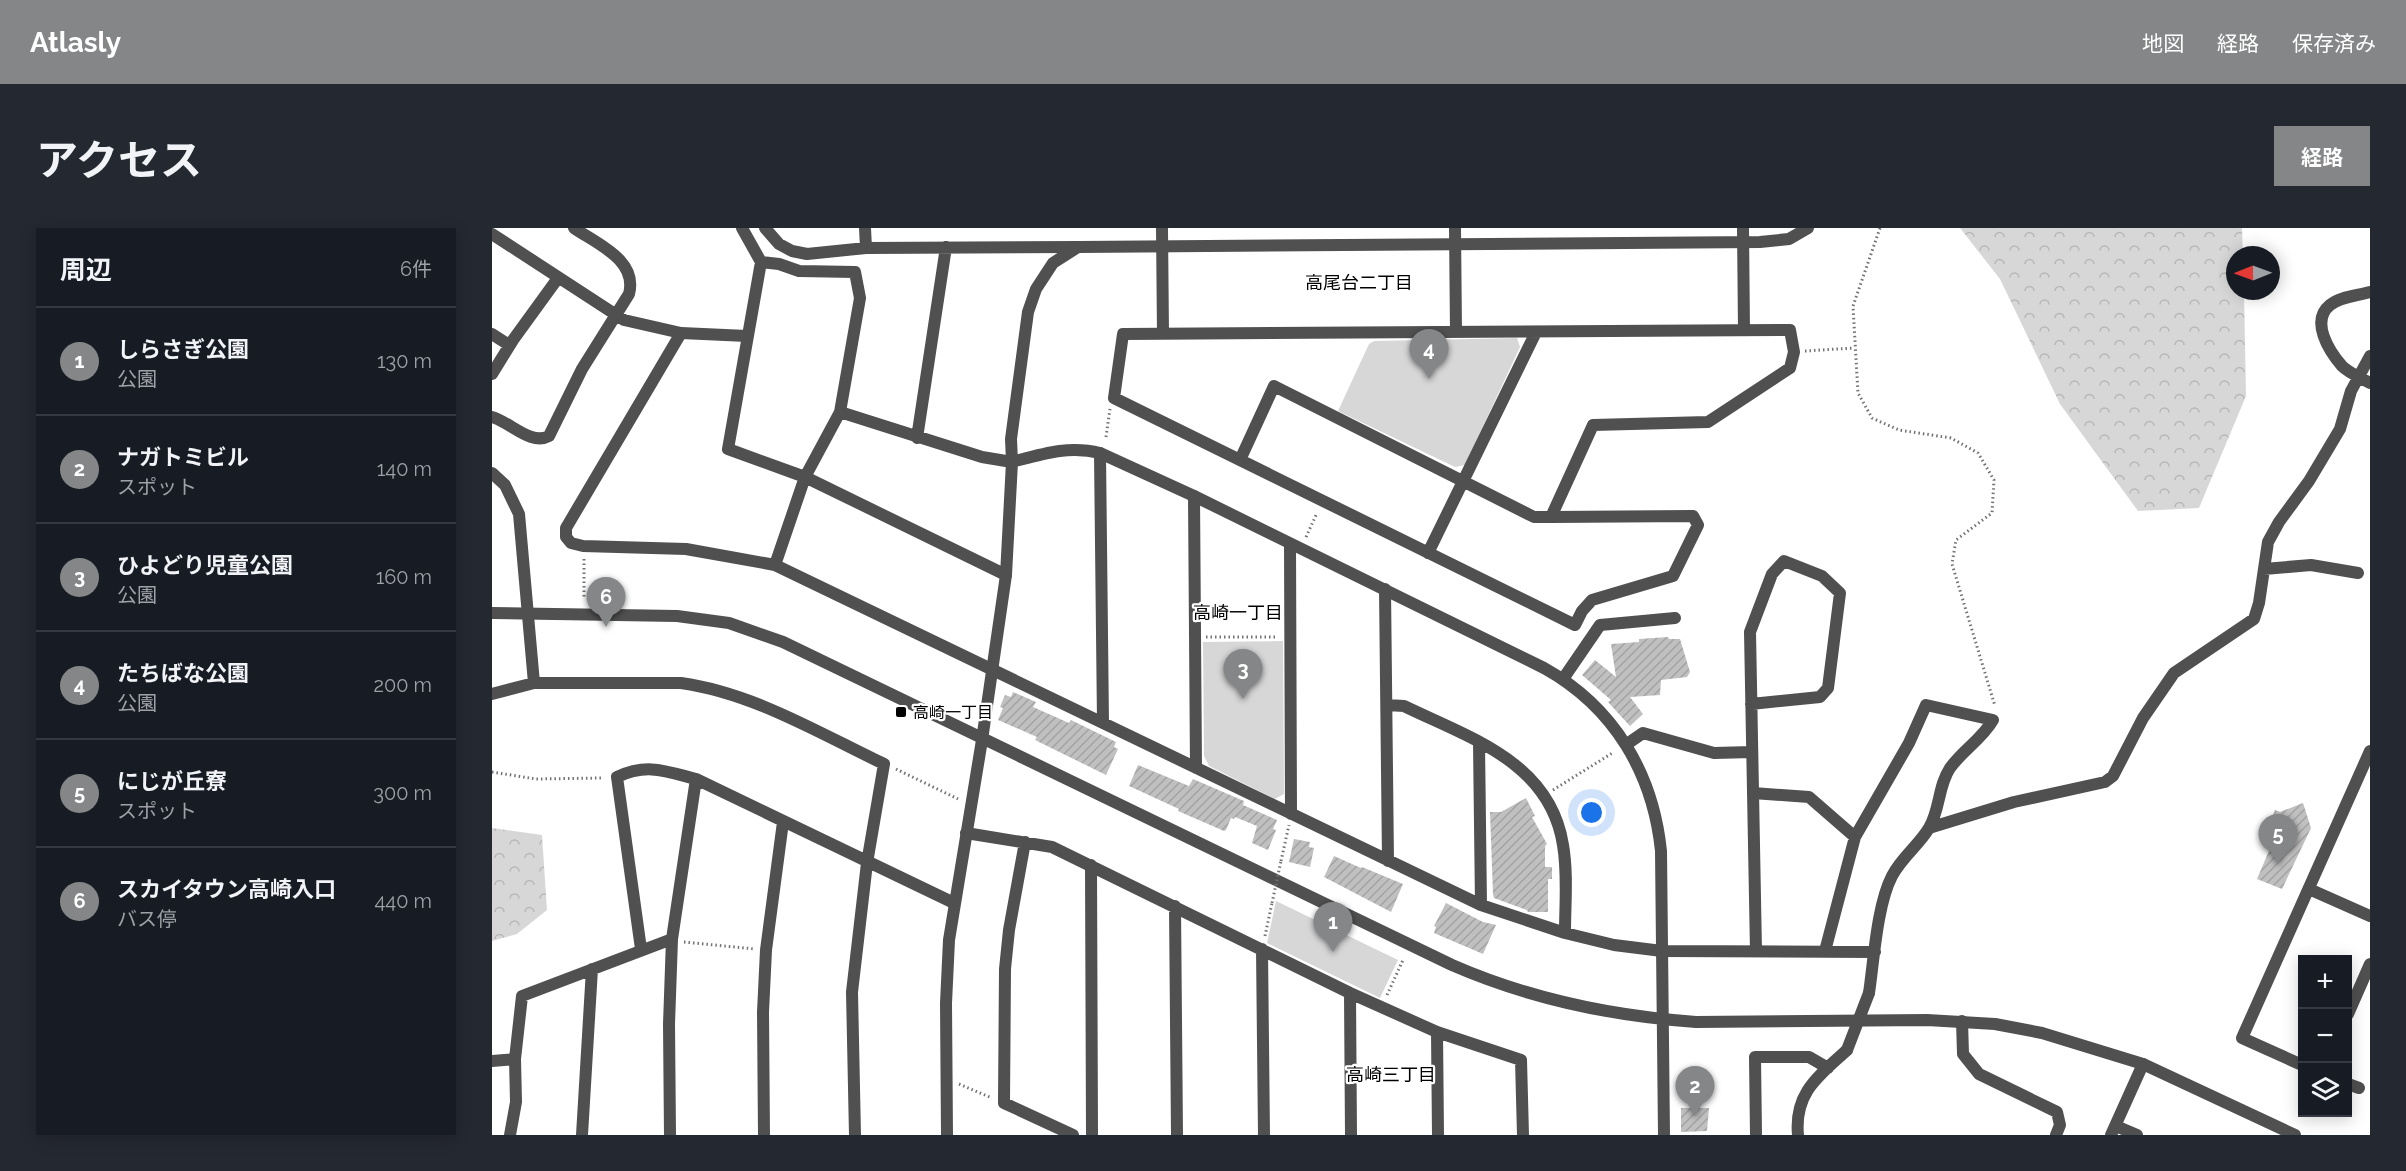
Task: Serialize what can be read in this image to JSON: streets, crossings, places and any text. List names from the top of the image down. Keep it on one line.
{"districts":["高尾台二丁目","高崎一丁目","高崎三丁目"],"places":{"transit":["高崎一丁目"]},"north":"left","page":{"header":"Atlasly","nav":["地図","経路","保存済み"],"title":"アクセス","buttons":"経路","heading":["周辺","6件"],"list":[{"mark":"1","name":"しらさぎ公園","note":"公園","value":"130 m"},{"mark":"2","name":"ナガトミビル","note":"スポット","value":"140 m"},{"mark":"3","name":"ひよどり児童公園","note":"公園","value":"160 m"},{"mark":"4","name":"たちばな公園","note":"公園","value":"200 m"},{"mark":"5","name":"にじが丘寮","note":"スポット","value":"300 m"},{"mark":"6","name":"スカイタウン高崎入口","note":"バス停","value":"440 m"}],"pins":["4","6","3","5","1","2"],"map_buttons":["+","−"]}}
